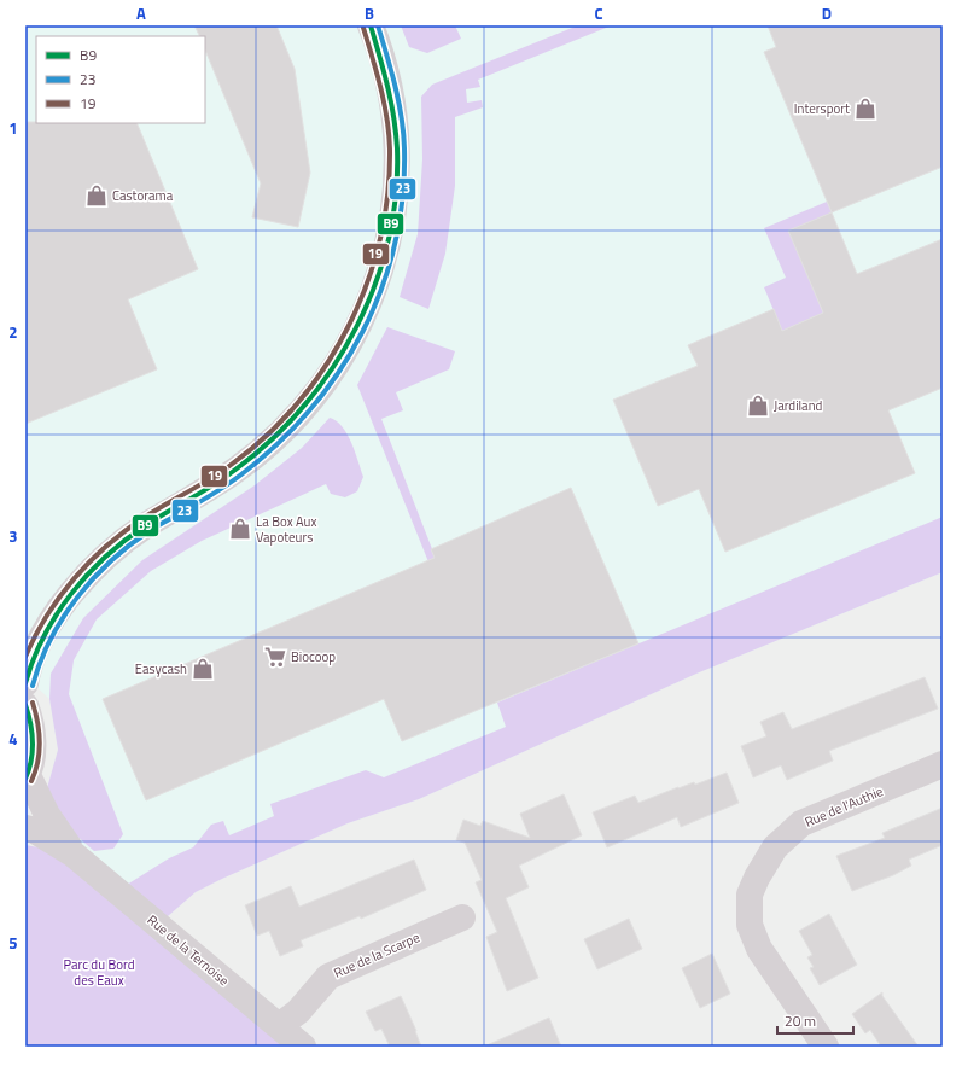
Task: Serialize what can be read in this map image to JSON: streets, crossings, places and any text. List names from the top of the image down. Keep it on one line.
{"streets":{"street":["Rue de l'Authie","Rue de la Ternoise","Rue de la Scarpe"]},"crossings":[["Rue de la Ternoise","Rue de la Scarpe"]],"parks":["Parc du Bord des Eaux"],"places":{"shop":["Intersport","Castorama","Jardiland","La Box Aux Vapoteurs","Easycash"],"supermarket":["Biocoop"]},"lines":["transit line B9","transit line 23","transit line 19"],"legend":["B9","23","19"],"scale_bar":"20 m","grid":{"columns":["A","B","C","D"],"rows":["1","2","3","4","5"]}}
